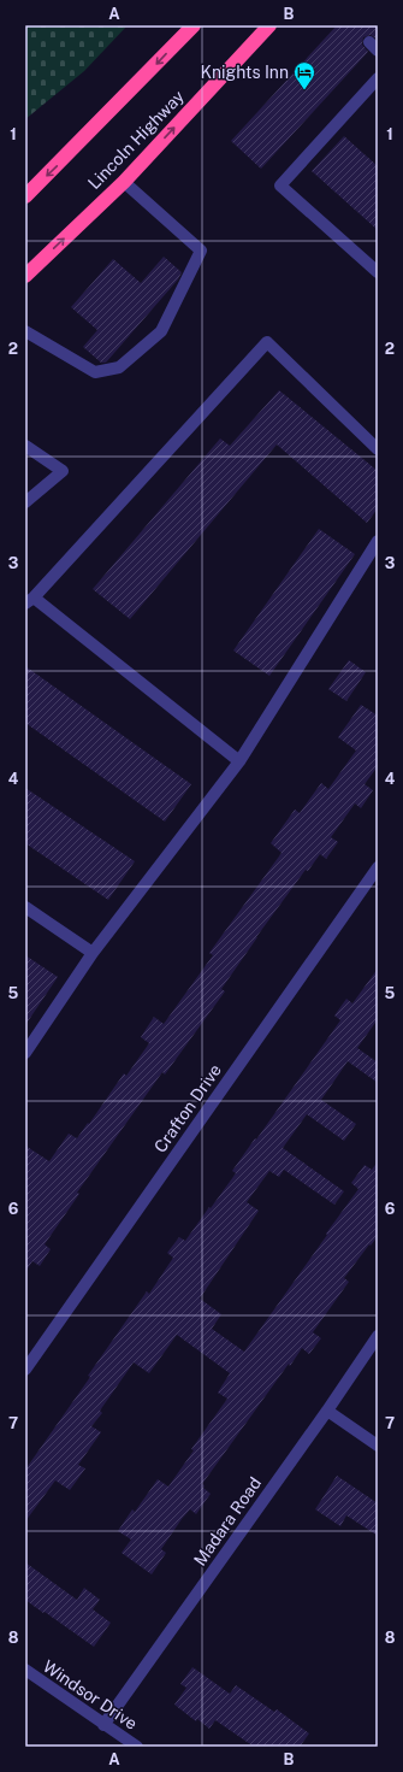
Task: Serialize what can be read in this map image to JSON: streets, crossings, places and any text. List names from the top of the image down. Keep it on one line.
{"streets":{"highway":["Lincoln Highway"],"street":["Crafton Drive","Madara Road","Windsor Drive"]},"crossings":[["Madara Road","Windsor Drive"]],"places":{"hotel":["Knights Inn"]},"grid":{"columns":["A","B"],"rows":["1","2","3","4","5","6","7","8"]}}
